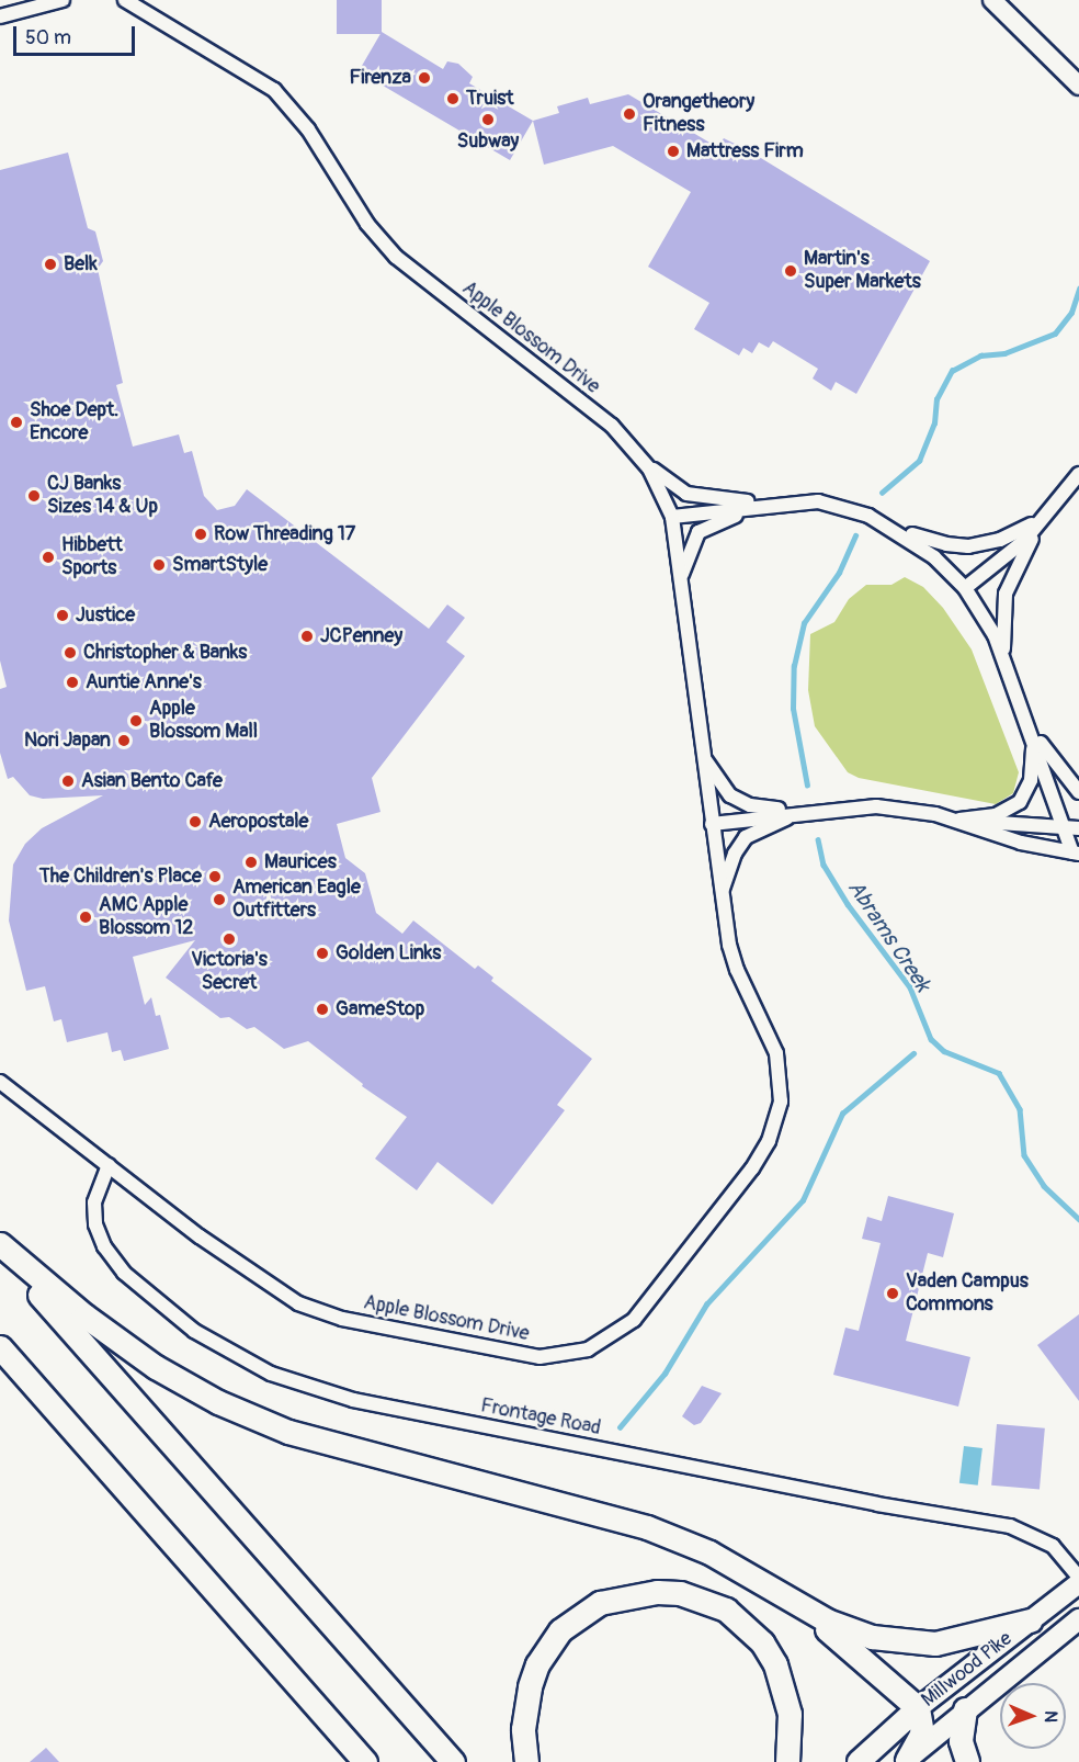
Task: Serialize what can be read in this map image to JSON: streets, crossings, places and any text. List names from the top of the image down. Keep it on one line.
{"streets":{"highway":["Millwood Pike"],"street":["Apple Blossom Drive","Frontage Road"]},"crossings":[["Apple Blossom Drive","Frontage Road"]],"water":["Abrams Creek"],"places":["Firenza","Truist","Orangetheory Fitness","Subway","Mattress Firm","Belk","Martin's Super Markets","Shoe Dept. Encore","CJ Banks Sizes 14 & Up","Row Threading 17","Hibbett Sports","SmartStyle","Justice","JCPenney","Christopher & Banks","Auntie Anne's","Apple Blossom Mall","Nori Japan","Asian Bento Cafe","Aeropostale","Maurices","The Children's Place","American Eagle Outfitters","AMC Apple Blossom 12","Victoria's Secret","Golden Links","GameStop","Vaden Campus Commons"],"scale_bar":"50 m","north":"right"}
